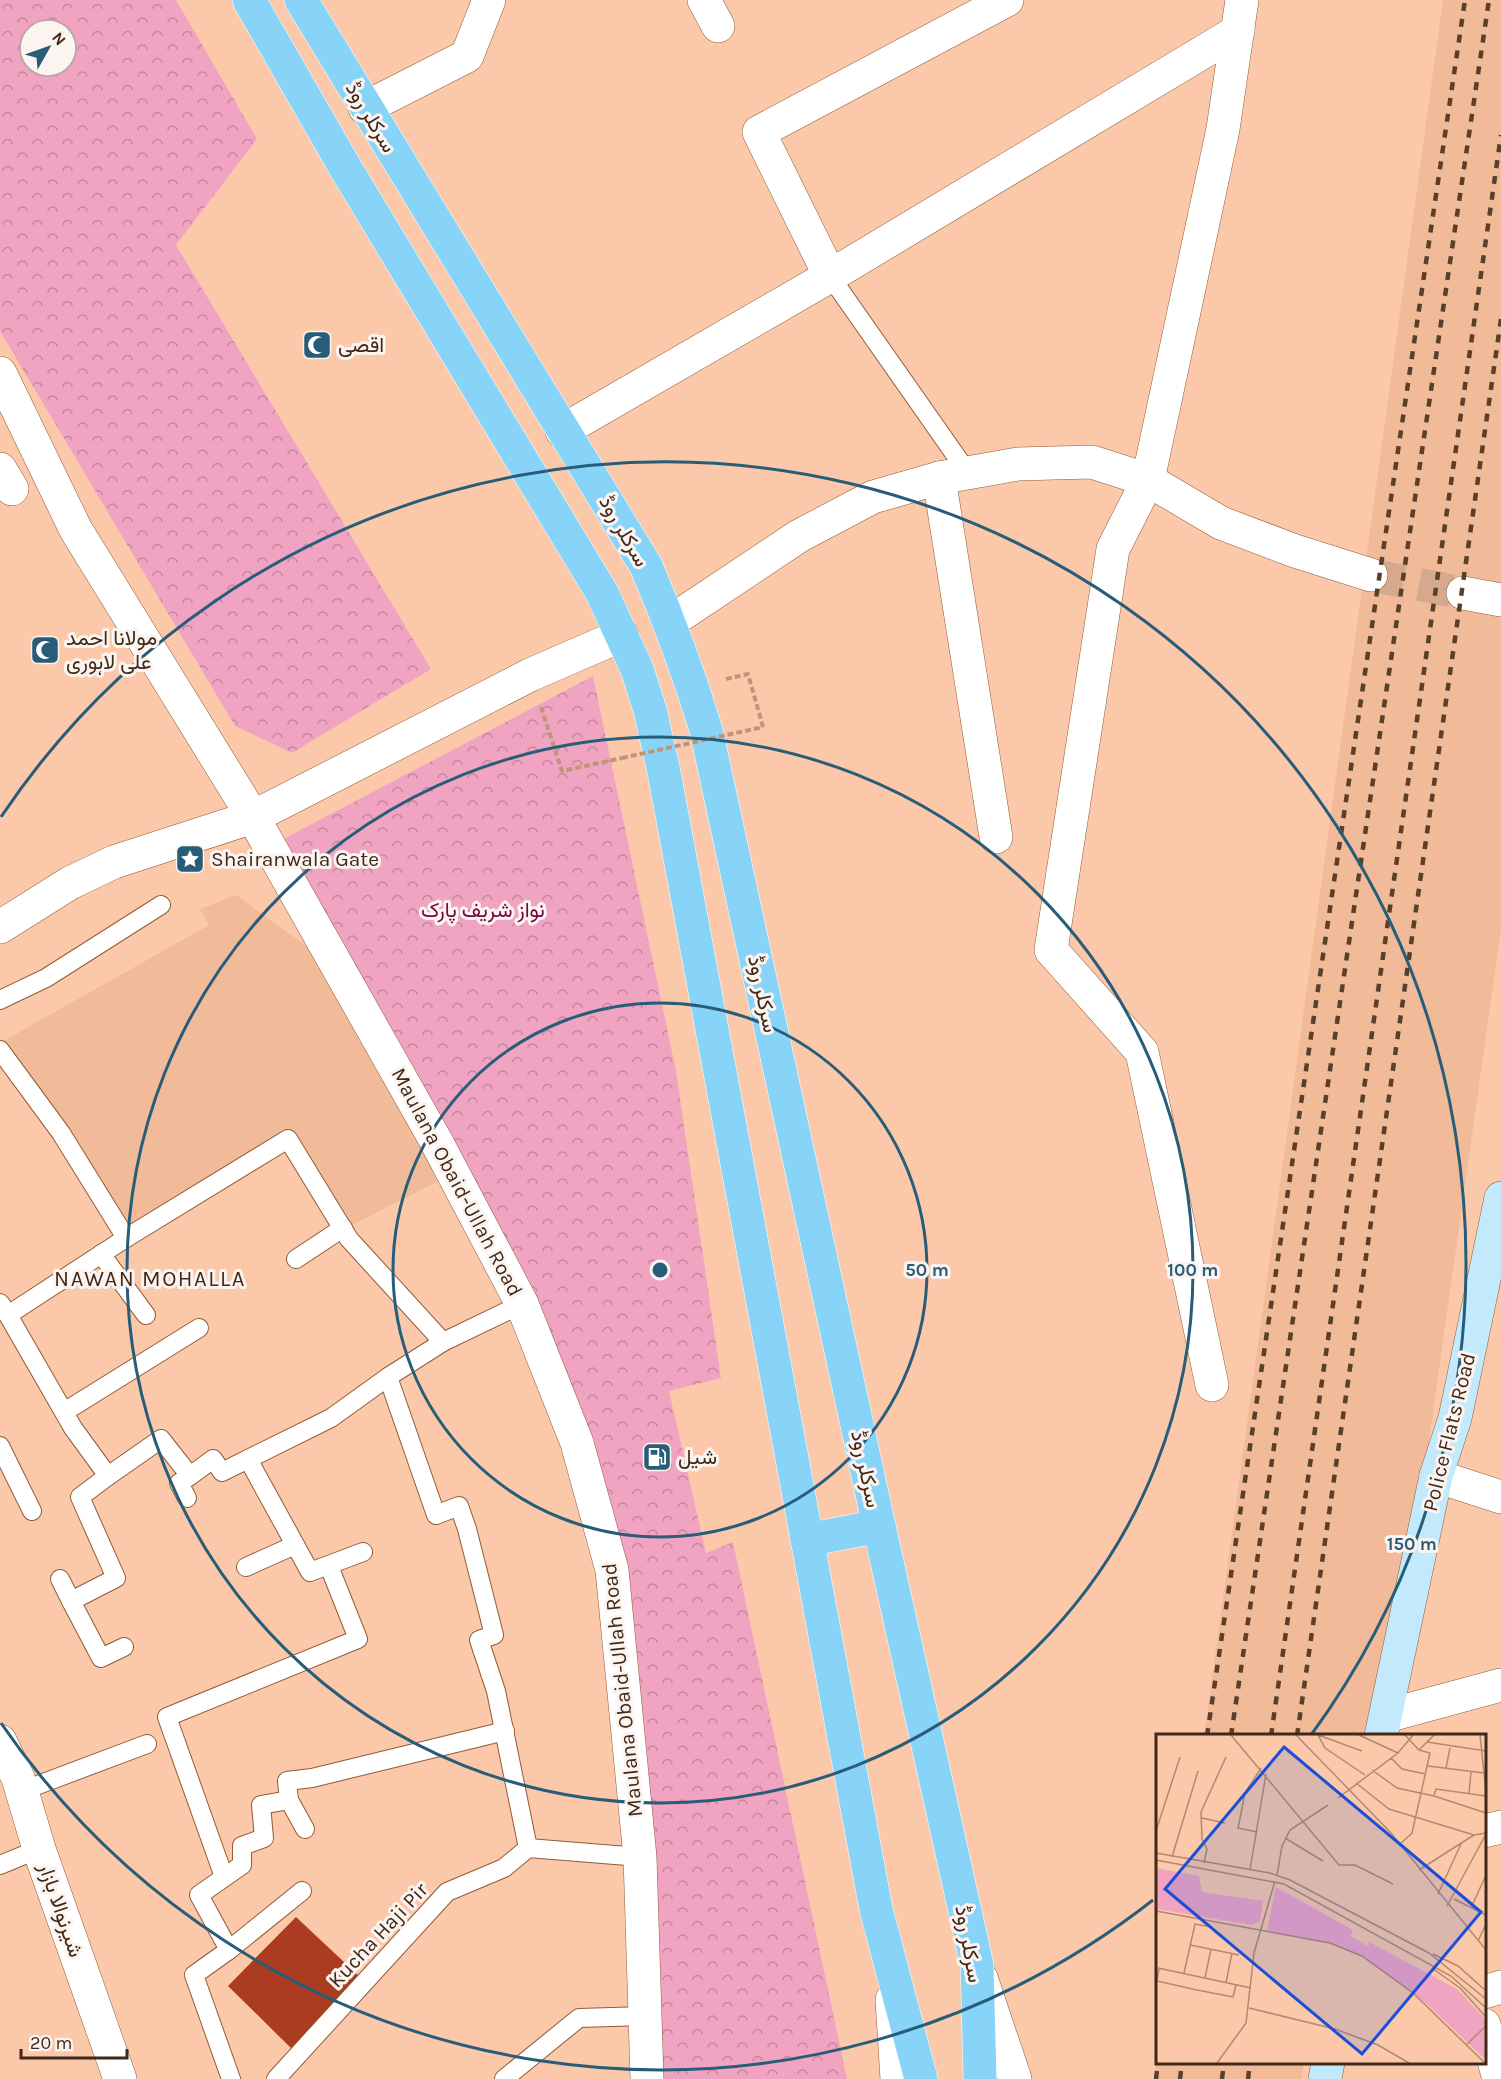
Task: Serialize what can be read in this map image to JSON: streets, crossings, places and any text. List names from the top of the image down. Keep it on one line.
{"streets":{"main road":["سرکلر روڈ"],"street":["Maulana Obaid-Ullah Road","Police Flats Road","شیرنوالا بازار"],"lane":["Kucha Haji Pir"]},"districts":["NAWAN MOHALLA"],"parks":["نواز شریف پارک"],"places":{"mosque":["اقصی","مولانا احمد علی لاہوری"],"place":["Shairanwala Gate"],"fuel station":["شیل"]},"scale_bar":"20 m","north":"top right","rings":["50 m","100 m","150 m"]}
